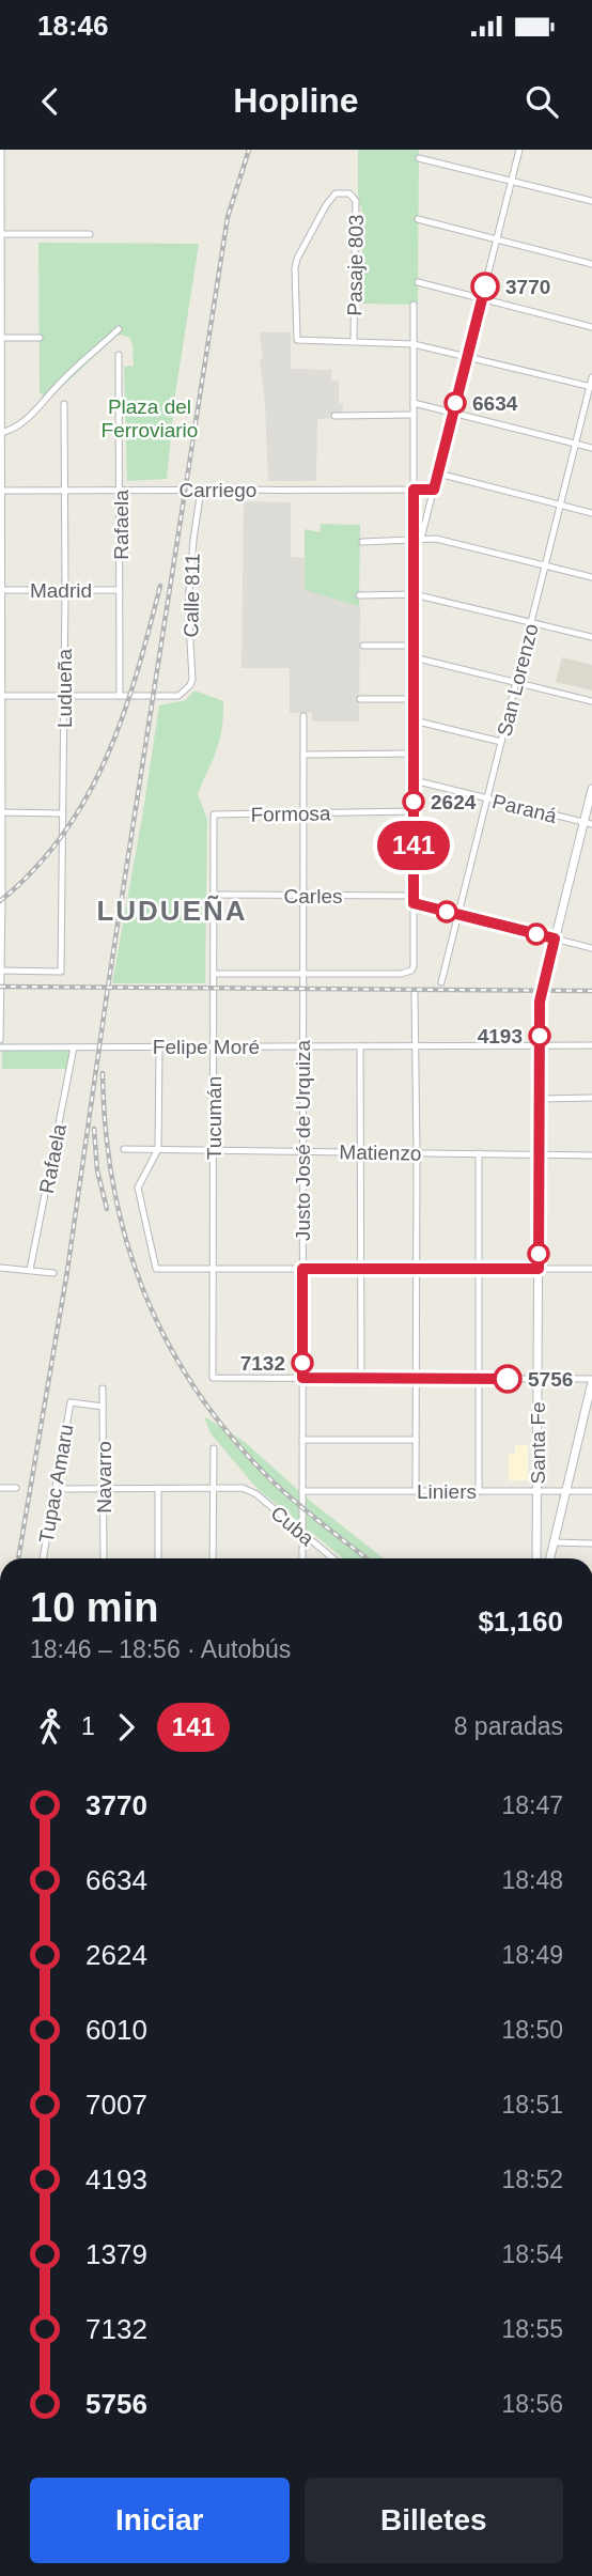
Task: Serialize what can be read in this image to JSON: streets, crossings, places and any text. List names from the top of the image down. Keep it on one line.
{"streets":{"main road":["Santa Fe"],"street":["Pasaje 803","Carriego","Rafaela","Madrid","Calle 811","San Lorenzo","Ludueña","Paraná","Formosa","Carles","Felipe Moré","Tucumán","Justo José de Urquiza","Matienzo","Navarro","Tupac Amaru","Liniers","Cuba"]},"crossings":[["Carriego","Rafaela"],["Carriego","Calle 811"],["Carriego","Ludueña"],["Rafaela","Madrid"],["Rafaela","Calle 811"],["Rafaela","Felipe Moré"],["Madrid","Ludueña"],["San Lorenzo","Paraná"],["San Lorenzo","Carles"],["Paraná","Santa Fe"],["Formosa","Tucumán"],["Formosa","Justo José de Urquiza"],["Carles","Tucumán"],["Carles","Justo José de Urquiza"],["Carles","Santa Fe"],["Felipe Moré","Tucumán"],["Felipe Moré","Justo José de Urquiza"],["Felipe Moré","Santa Fe"],["Tucumán","Justo José de Urquiza"],["Tucumán","Matienzo"],["Justo José de Urquiza","Matienzo"],["Justo José de Urquiza","Liniers"],["Justo José de Urquiza","Cuba"],["Matienzo","Santa Fe"],["Santa Fe","Liniers"],["Navarro","Tupac Amaru"]],"districts":["LUDUEÑA"],"parks":["Plaza del Ferroviario"],"places":["3770","6634","2624","4193","7132","5756"],"lines":["bus line 141"],"page":{"status":"18:46","header":"Hopline","on_map":"141","heading":["10 min","18:46 – 18:56 · Autobús","$1,160"],"legs":["1","141","8 paradas"],"list":[{"name":"3770","value":"18:47"},{"name":"6634","value":"18:48"},{"name":"2624","value":"18:49"},{"name":"6010","value":"18:50"},{"name":"7007","value":"18:51"},{"name":"4193","value":"18:52"},{"name":"1379","value":"18:54"},{"name":"7132","value":"18:55"},{"name":"5756","value":"18:56"}],"buttons":["Iniciar","Billetes"]}}
